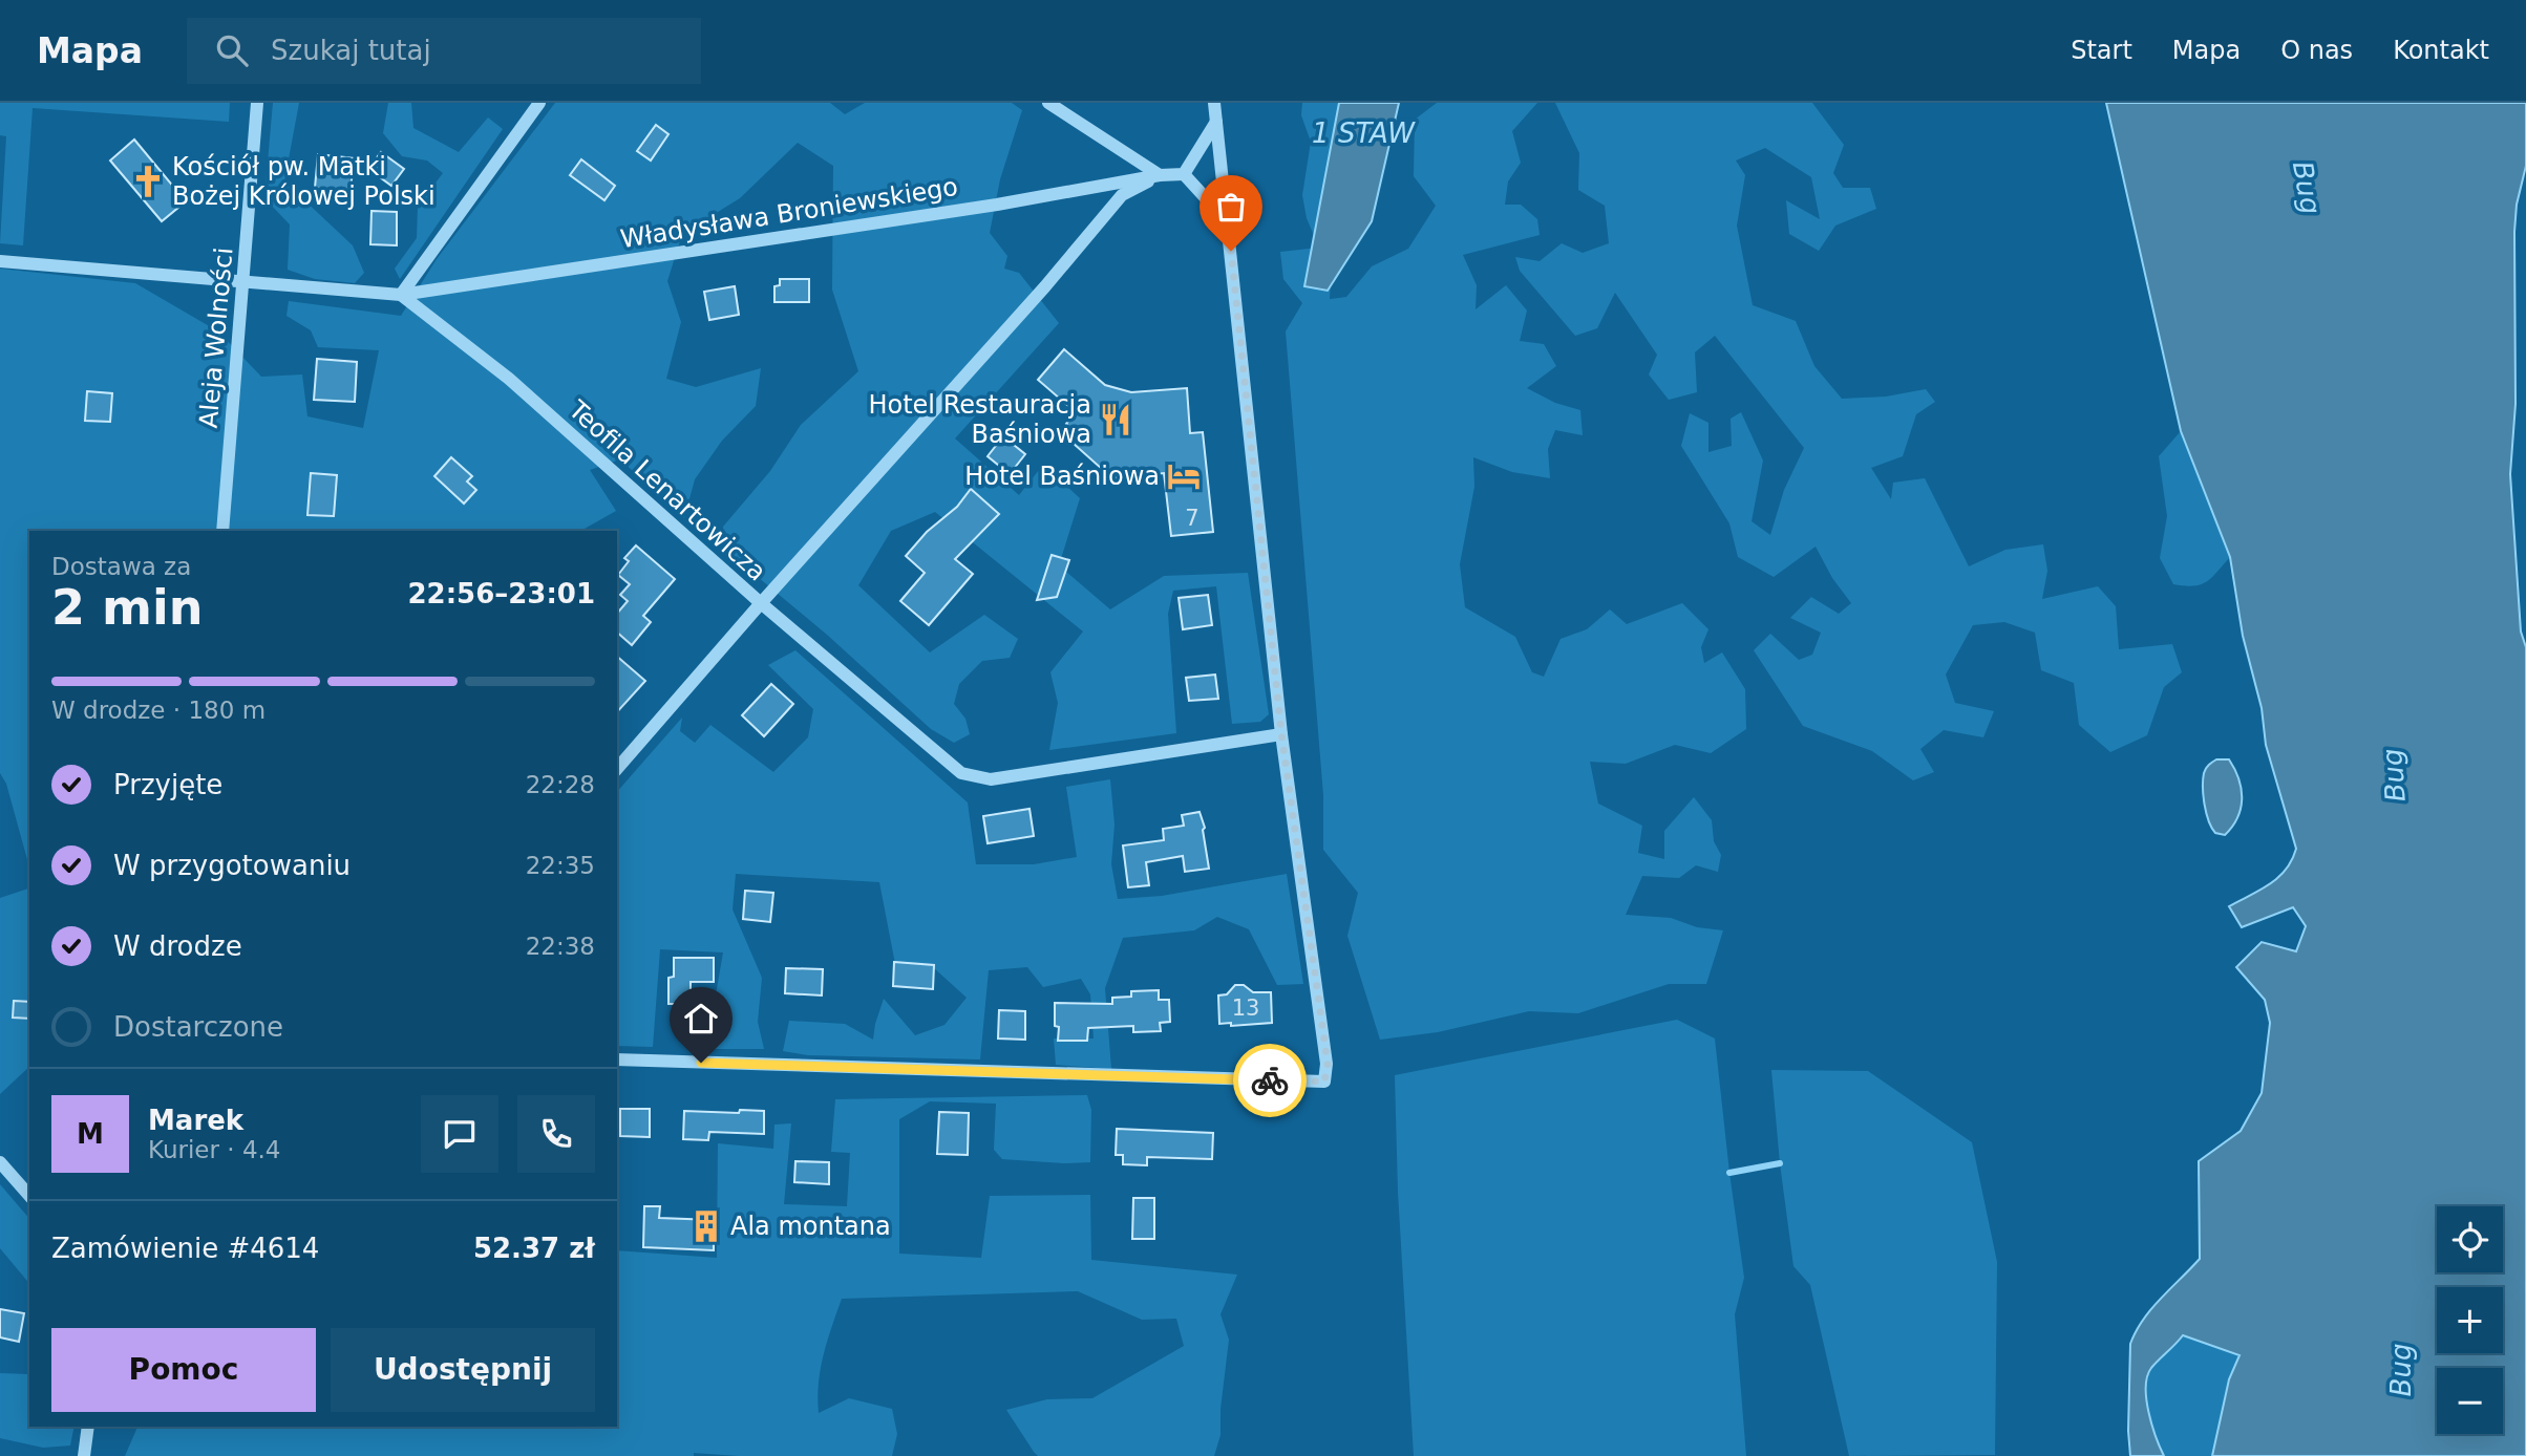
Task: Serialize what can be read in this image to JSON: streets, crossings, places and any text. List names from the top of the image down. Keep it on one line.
{"streets":{"street":["Władysława Broniewskiego","Aleja Wolności","Teofila Lenartowicza"]},"crossings":[["Władysława Broniewskiego","Teofila Lenartowicza"]],"water":["1 STAW","Bug"],"places":{"church":["Kościół pw. Matki Bożej Królowej Polski"],"restaurant":["Hotel Restauracja Baśniowa"],"hotel":["Hotel Baśniowa"],"building":["Ala montana"]},"house_numbers":["7","13"],"page":{"header":"Mapa","search":"Szukaj tutaj","nav":["Start","Mapa","O nas","Kontakt"],"heading":["2 min","Dostawa za","22:56–23:01"],"panel":["Marek","Kurier · 4.4","Zamówienie #4614","52.37 zł"],"bar":"W drodze · 180 m","list":[["Przyjęte","22:28"],["W przygotowaniu","22:35"],["W drodze","22:38"],"Dostarczone"],"round":"M","map_buttons":["+","−"],"buttons":["Pomoc","Udostępnij"]}}
